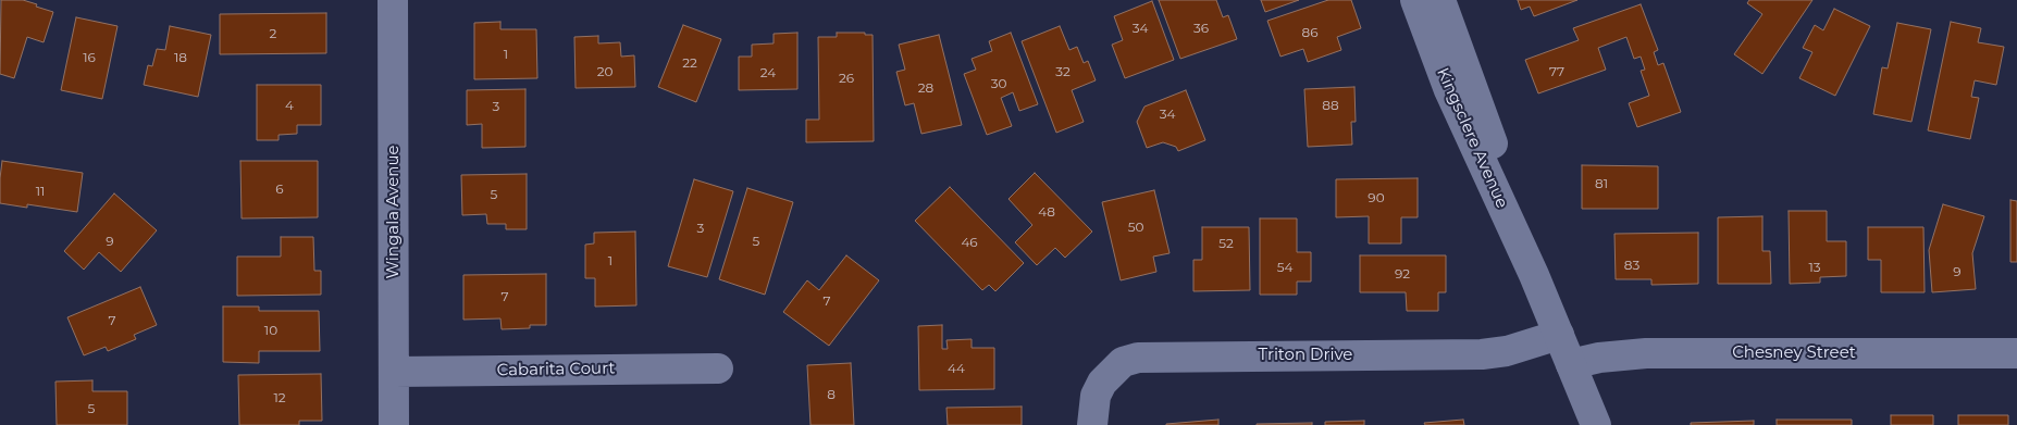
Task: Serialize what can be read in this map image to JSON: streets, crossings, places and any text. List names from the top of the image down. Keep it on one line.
{"streets":{"street":["Kingsclere Avenue","Wingala Avenue","Chesney Street","Triton Drive","Cabarita Court"]},"crossings":[["Kingsclere Avenue","Chesney Street"],["Kingsclere Avenue","Triton Drive"],["Wingala Avenue","Cabarita Court"]],"house_numbers":["34","36","86","2","1","16","18","22","20","32","77","24","26","30","28","4","88","3","34","81","6","11","5","90","48","50","3","9","5","46","52","1","83","54","13","9","92","7","7","7","10","44","8","12","5"]}
